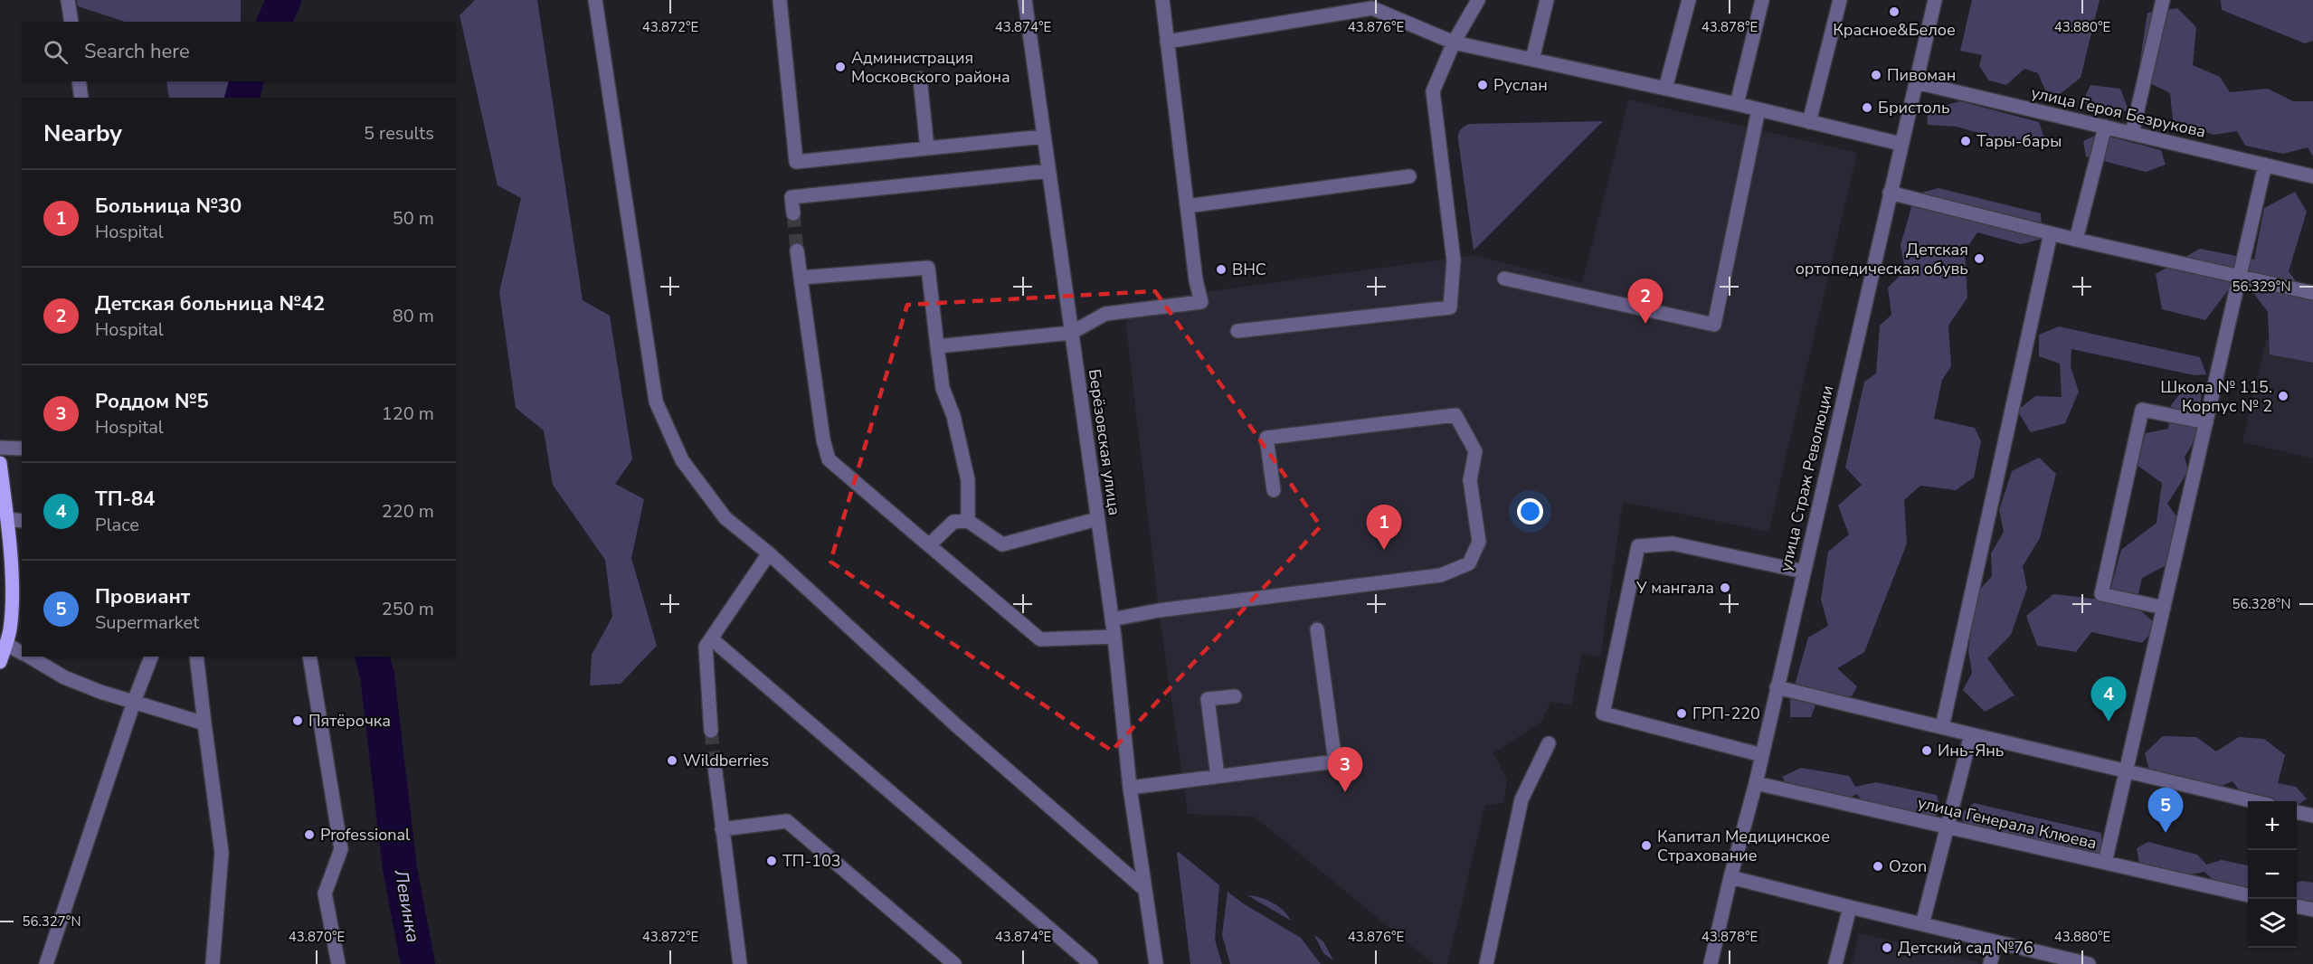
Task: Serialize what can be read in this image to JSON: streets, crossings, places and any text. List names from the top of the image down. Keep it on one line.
{"streets":{"street":["улица Героя Безрукова","Берёзовская улица","улица Страж Революции","улица Генерала Клюева"]},"crossings":[["улица Героя Безрукова","улица Страж Революции"],["улица Страж Революции","улица Генерала Клюева"]],"water":["Левинка"],"places":["Красное&Белое","Администрация Московского района","Пивоман","Руслан","Бристоль","Тары-бары","Детская ортопедическая обувь","ВНС","Школа № 115. Корпус № 2","У мангала","ГРП-220","Пятёрочка","Инь-Янь","Wildberries","Professional","Капитал Медицинское Страхование","ТП-103","Ozon","Детский сад №76"],"page":{"search":"Search here","heading":["Nearby","5 results"],"list":[{"mark":"1","name":"Больница №30","note":"Hospital","value":"50 m"},{"mark":"2","name":"Детская больница №42","note":"Hospital","value":"80 m"},{"mark":"3","name":"Роддом №5","note":"Hospital","value":"120 m"},{"mark":"4","name":"ТП-84","note":"Place","value":"220 m"},{"mark":"5","name":"Провиант","note":"Supermarket","value":"250 m"}],"pins":["2","1","4","3","5"],"map_buttons":["+","−"]},"coordinates":["43.872°E","43.874°E","43.876°E","43.878°E","43.880°E","56.329°N","56.328°N","56.327°N","43.870°E"]}
